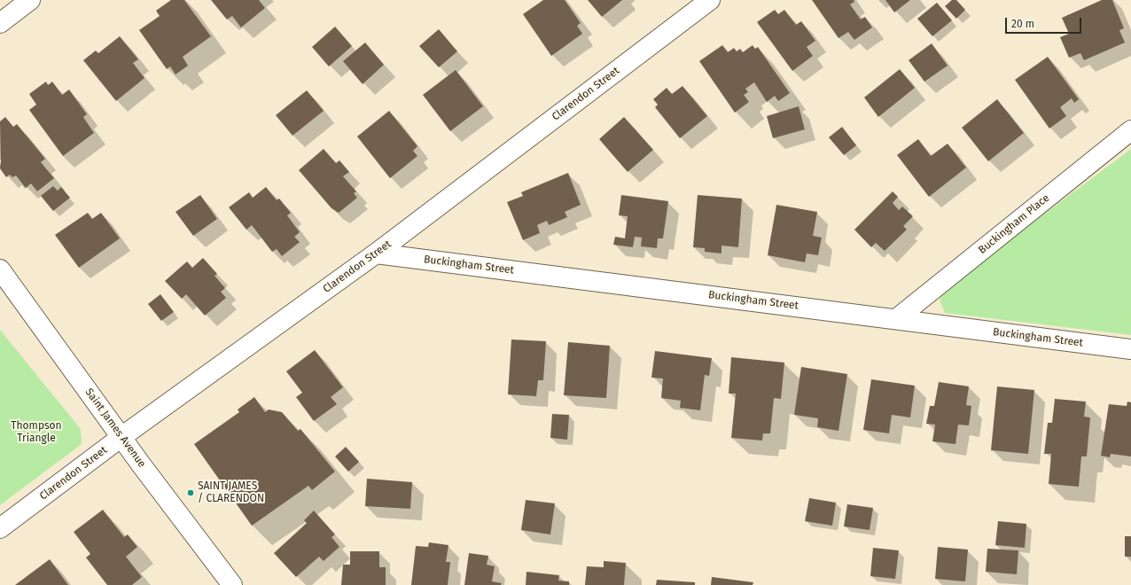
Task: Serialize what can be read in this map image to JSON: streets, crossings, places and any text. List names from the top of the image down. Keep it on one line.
{"streets":{"street":["Clarendon Street","Buckingham Place","Buckingham Street","Saint James Avenue"]},"crossings":[["Clarendon Street","Buckingham Street"],["Clarendon Street","Saint James Avenue"],["Buckingham Place","Buckingham Street"]],"parks":["Thompson Triangle"],"places":["SAINT JAMES / CLARENDON"],"scale_bar":"20 m"}
